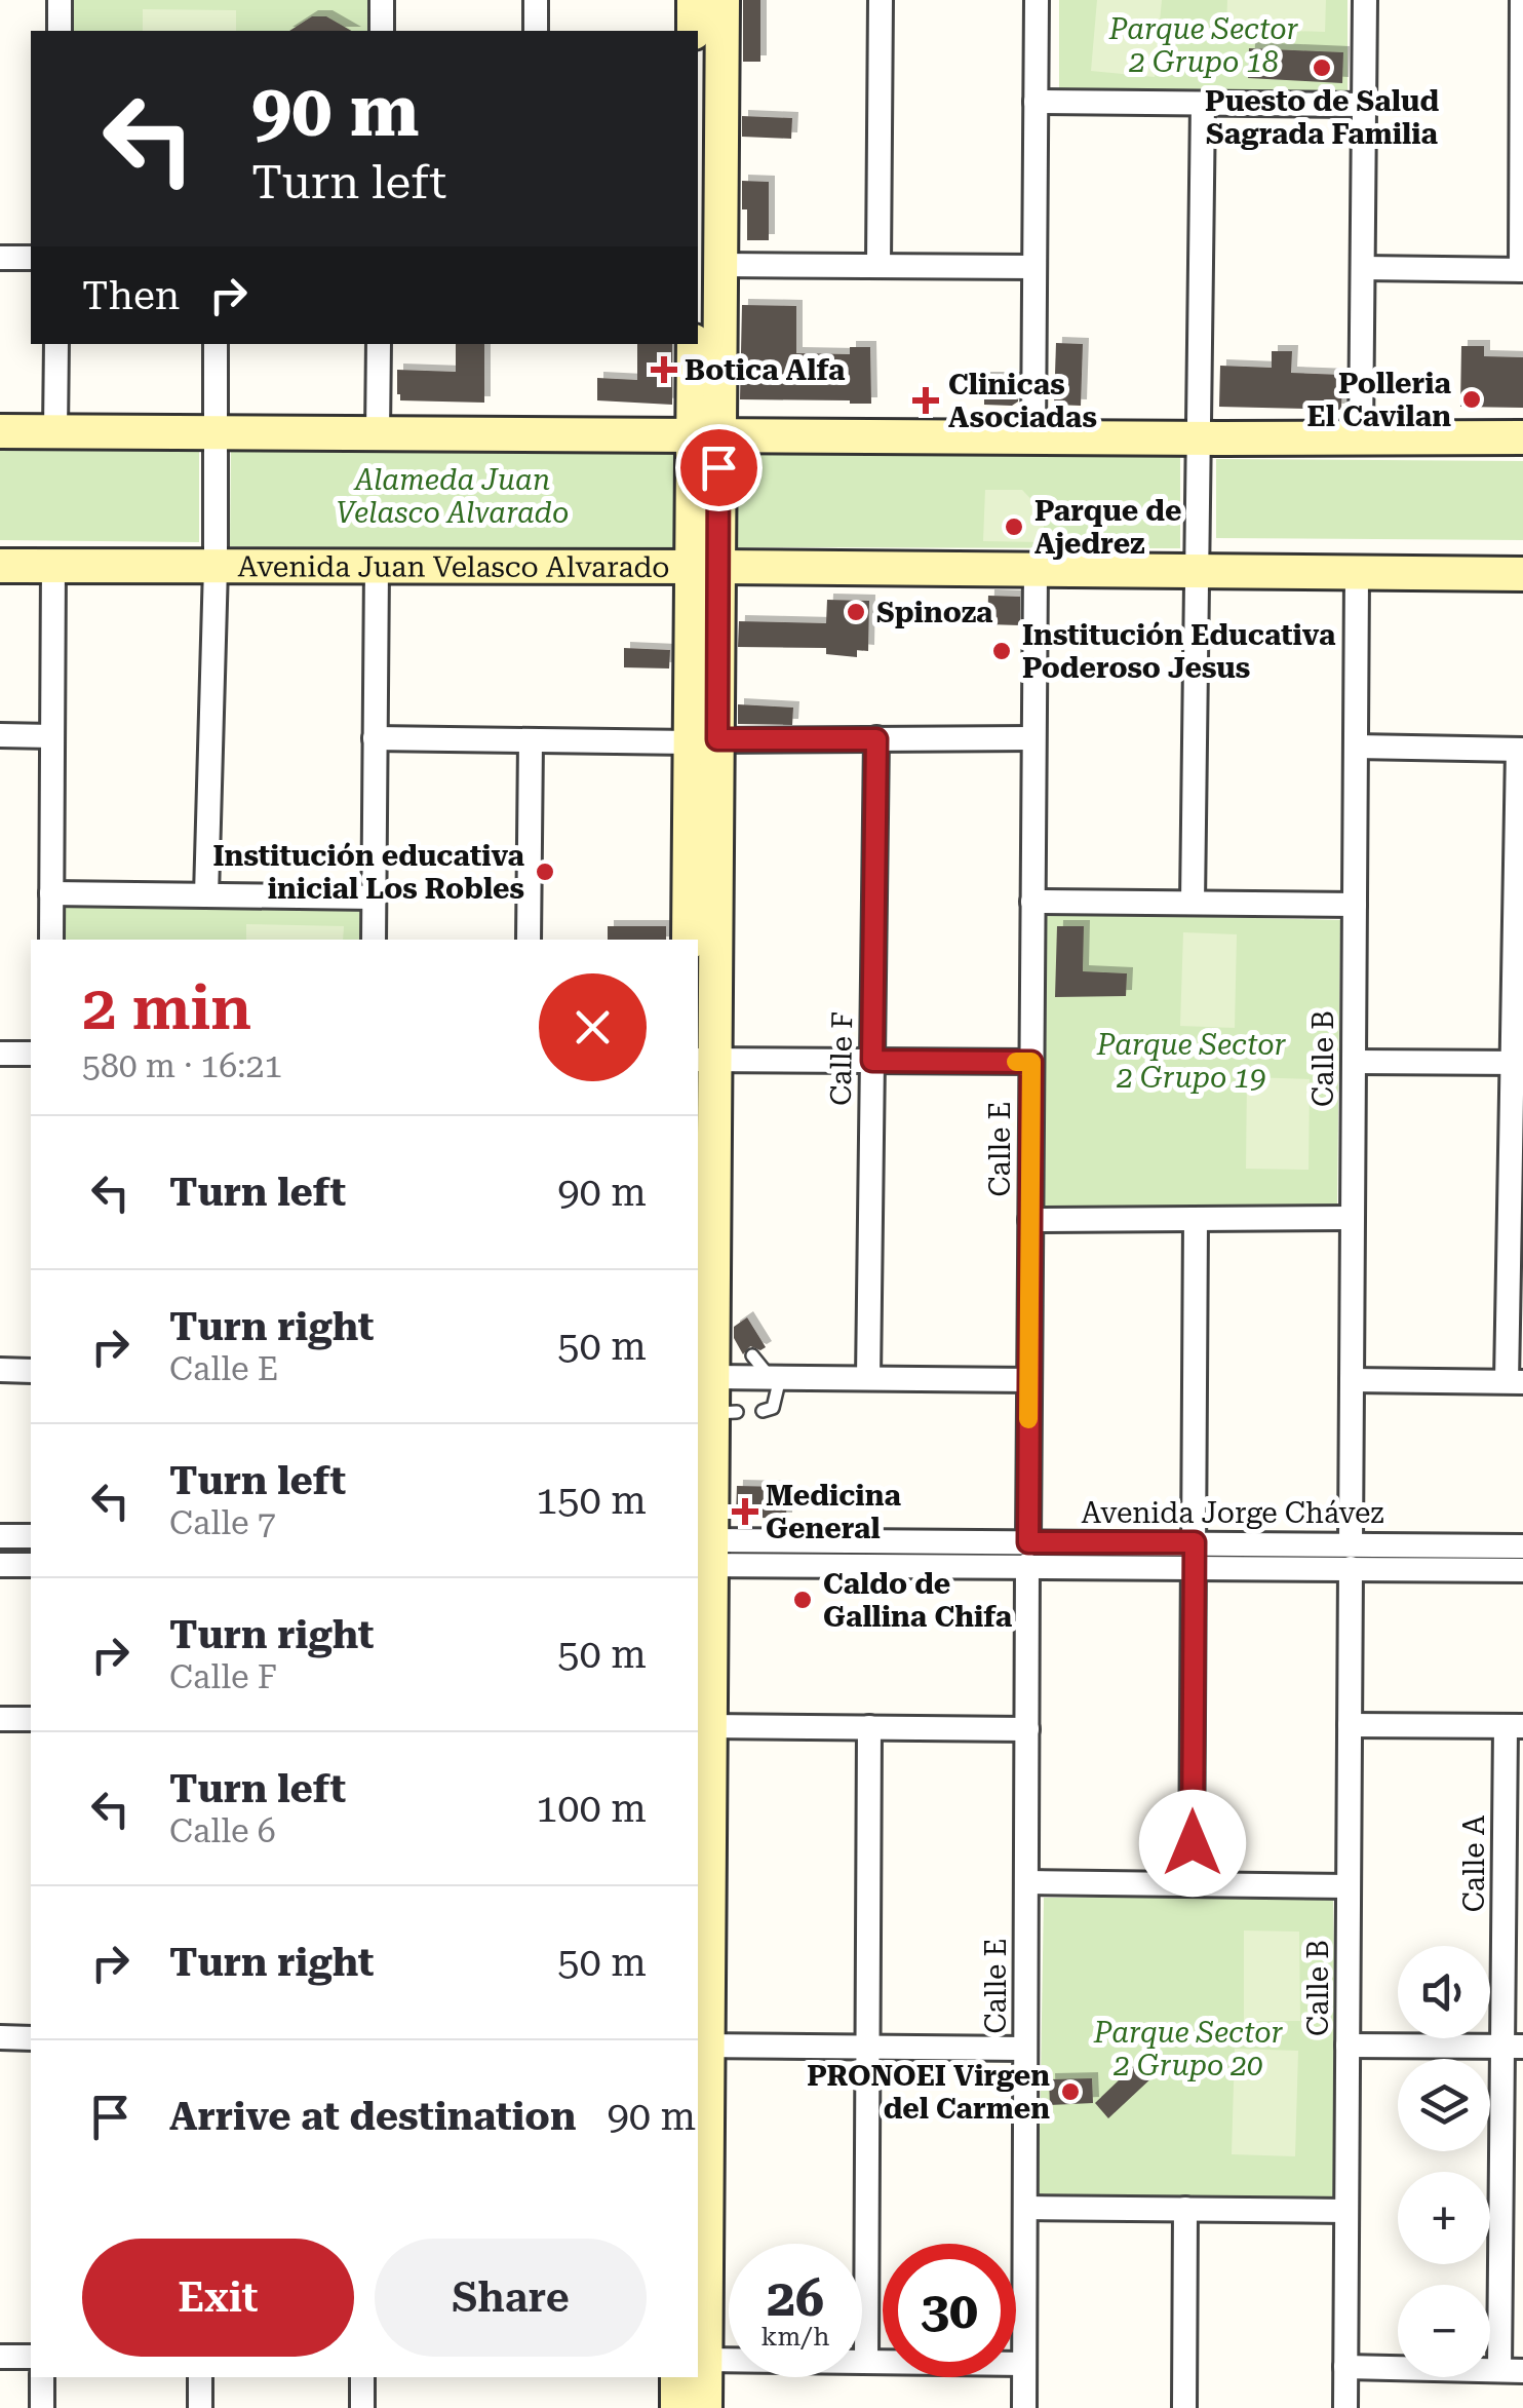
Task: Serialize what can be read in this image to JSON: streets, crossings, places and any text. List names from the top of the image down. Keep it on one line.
{"streets":{"main road":["Avenida Juan Velasco Alvarado"],"street":["Calle F","Calle B","Calle E","Avenida Jorge Chávez","Calle A"]},"crossings":[["Avenida Juan Velasco Alvarado","Calle B"],["Avenida Juan Velasco Alvarado","Calle E"],["Calle B","Avenida Jorge Chávez"],["Calle E","Avenida Jorge Chávez"]],"parks":["Parque Sector 2 Grupo 18","Alameda Juan Velasco Alvarado","Parque Sector 2 Grupo 19","Parque Sector 2 Grupo 20"],"places":{"other":["Puesto de Salud Sagrada Familia","Polleria El Cavilan","Parque de Ajedrez","Spinoza","Institución Educativa Poderoso Jesus","Institución educativa inicial Los Robles","Caldo de Gallina Chifa","PRONOEI Virgen del Carmen"],"health":["Botica Alfa","Clinicas Asociadas","Medicina General"]},"page":{"turn":["90 m","Turn left"],"then":"Then","heading":["2 min","580 m · 16:21"],"list":[{"name":"Turn left","value":"90 m"},{"name":"Turn right","note":"Calle E","value":"50 m"},{"name":"Turn left","note":"Calle 7","value":"150 m"},{"name":"Turn right","note":"Calle F","value":"50 m"},{"name":"Turn left","note":"Calle 6","value":"100 m"},{"name":"Turn right","value":"50 m"},{"name":"Arrive at destination","value":"90 m"}],"map_buttons":["+","−"],"buttons":["Exit","Share"],"speed":"26 km/h","limit":"30"}}
